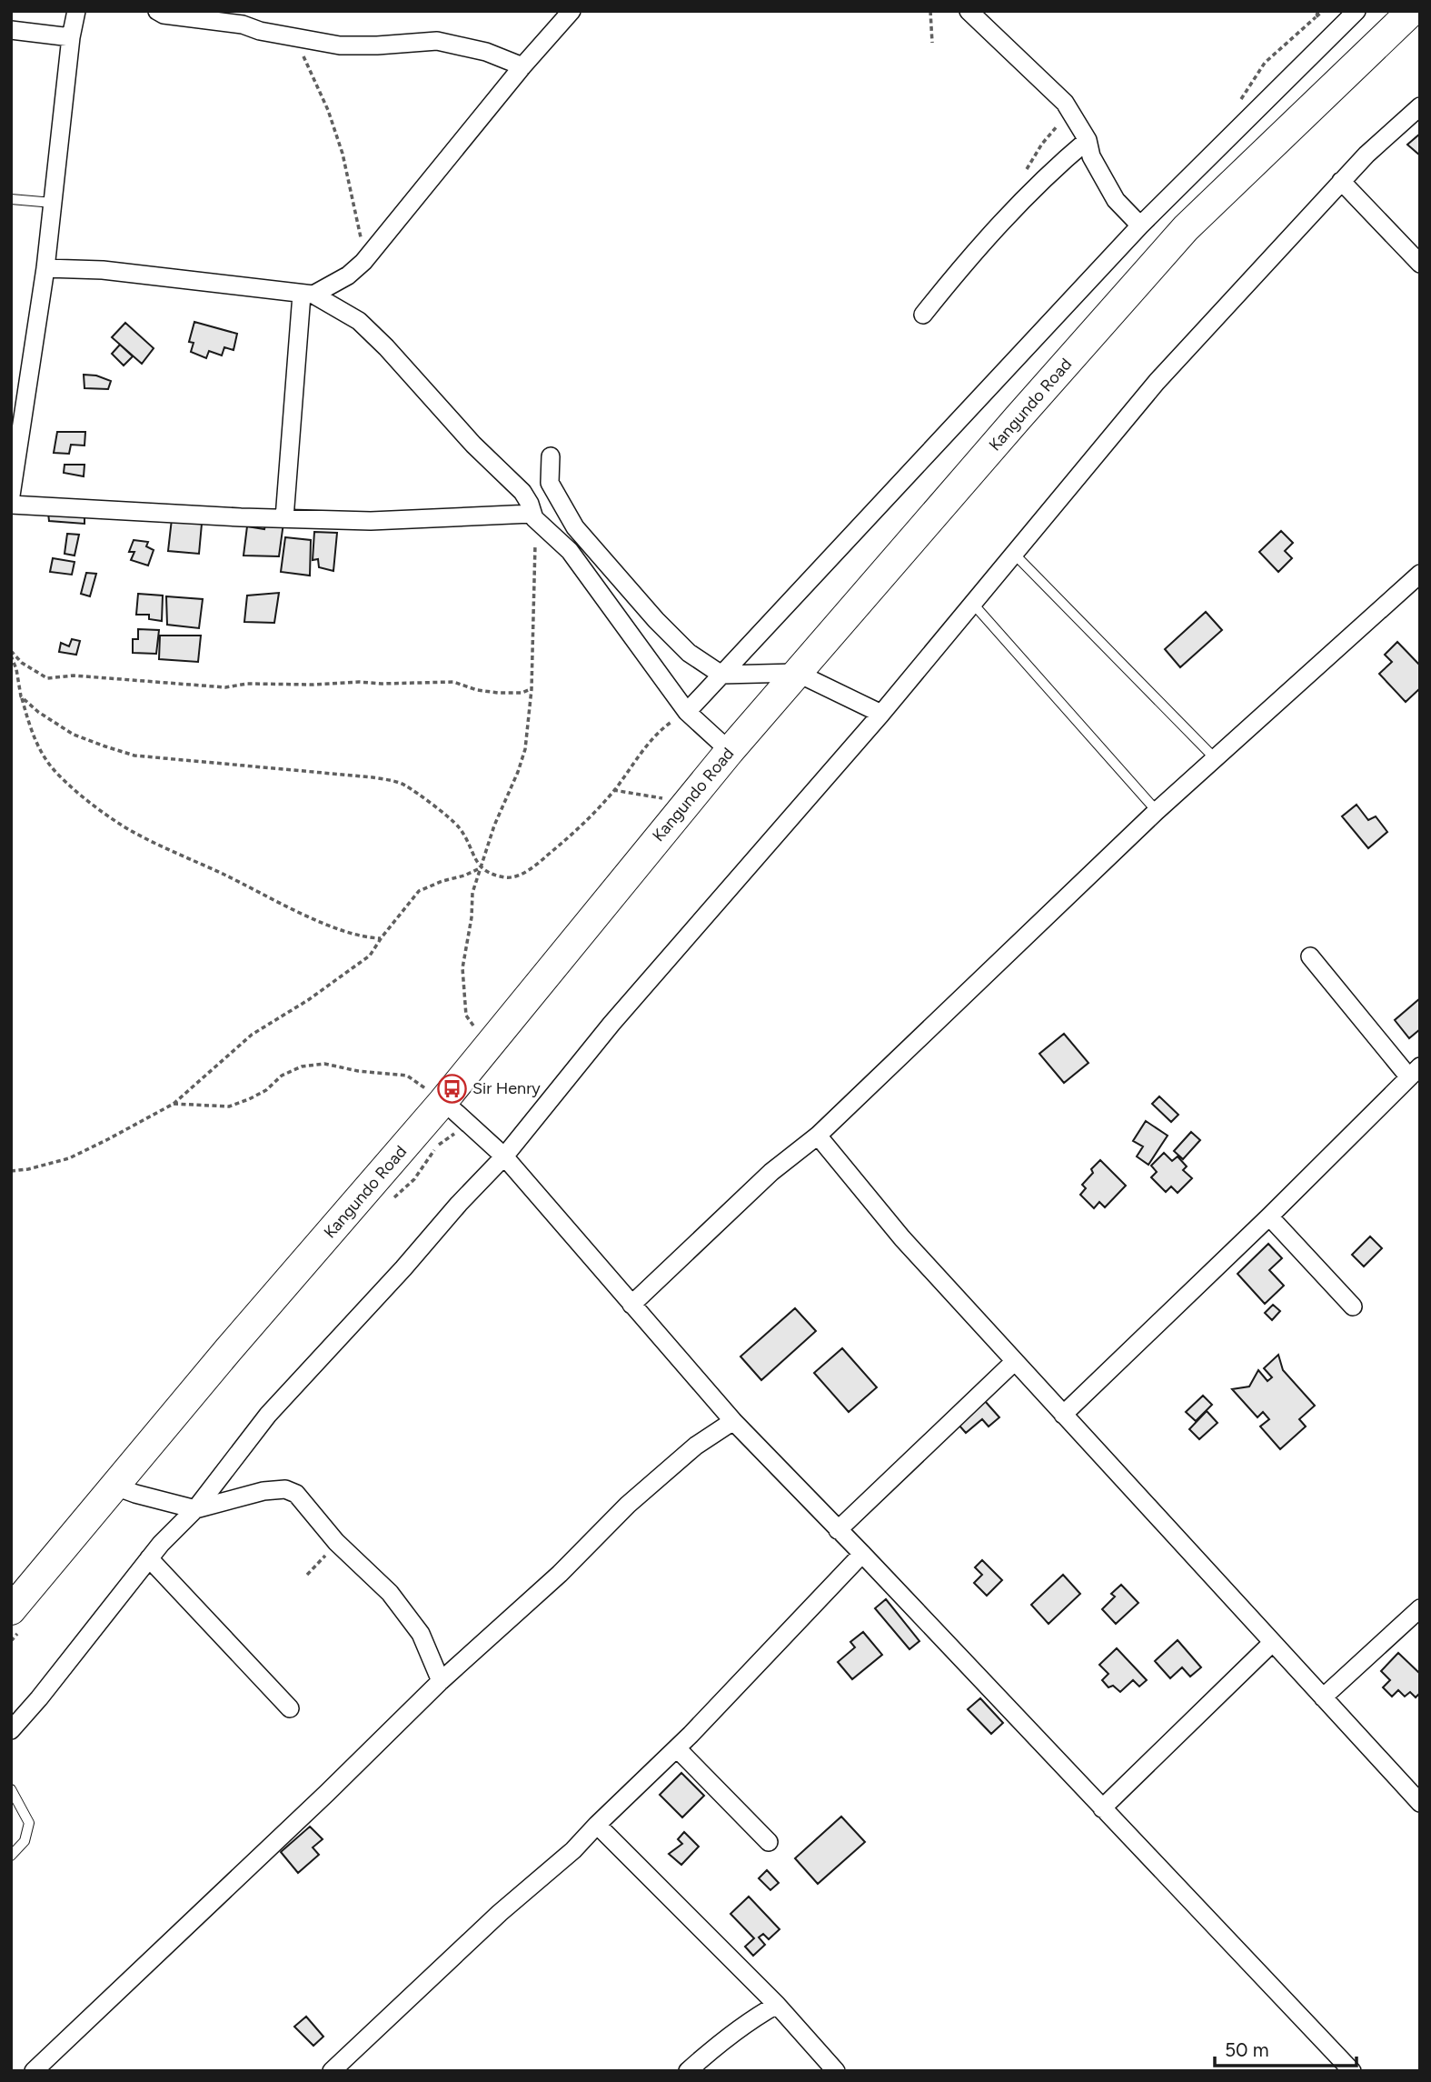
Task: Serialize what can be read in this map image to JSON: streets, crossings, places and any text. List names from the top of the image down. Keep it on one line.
{"streets":{"highway":["Kangundo Road"]},"places":{"bus stop":["Sir Henry"]},"scale_bar":"50 m"}
